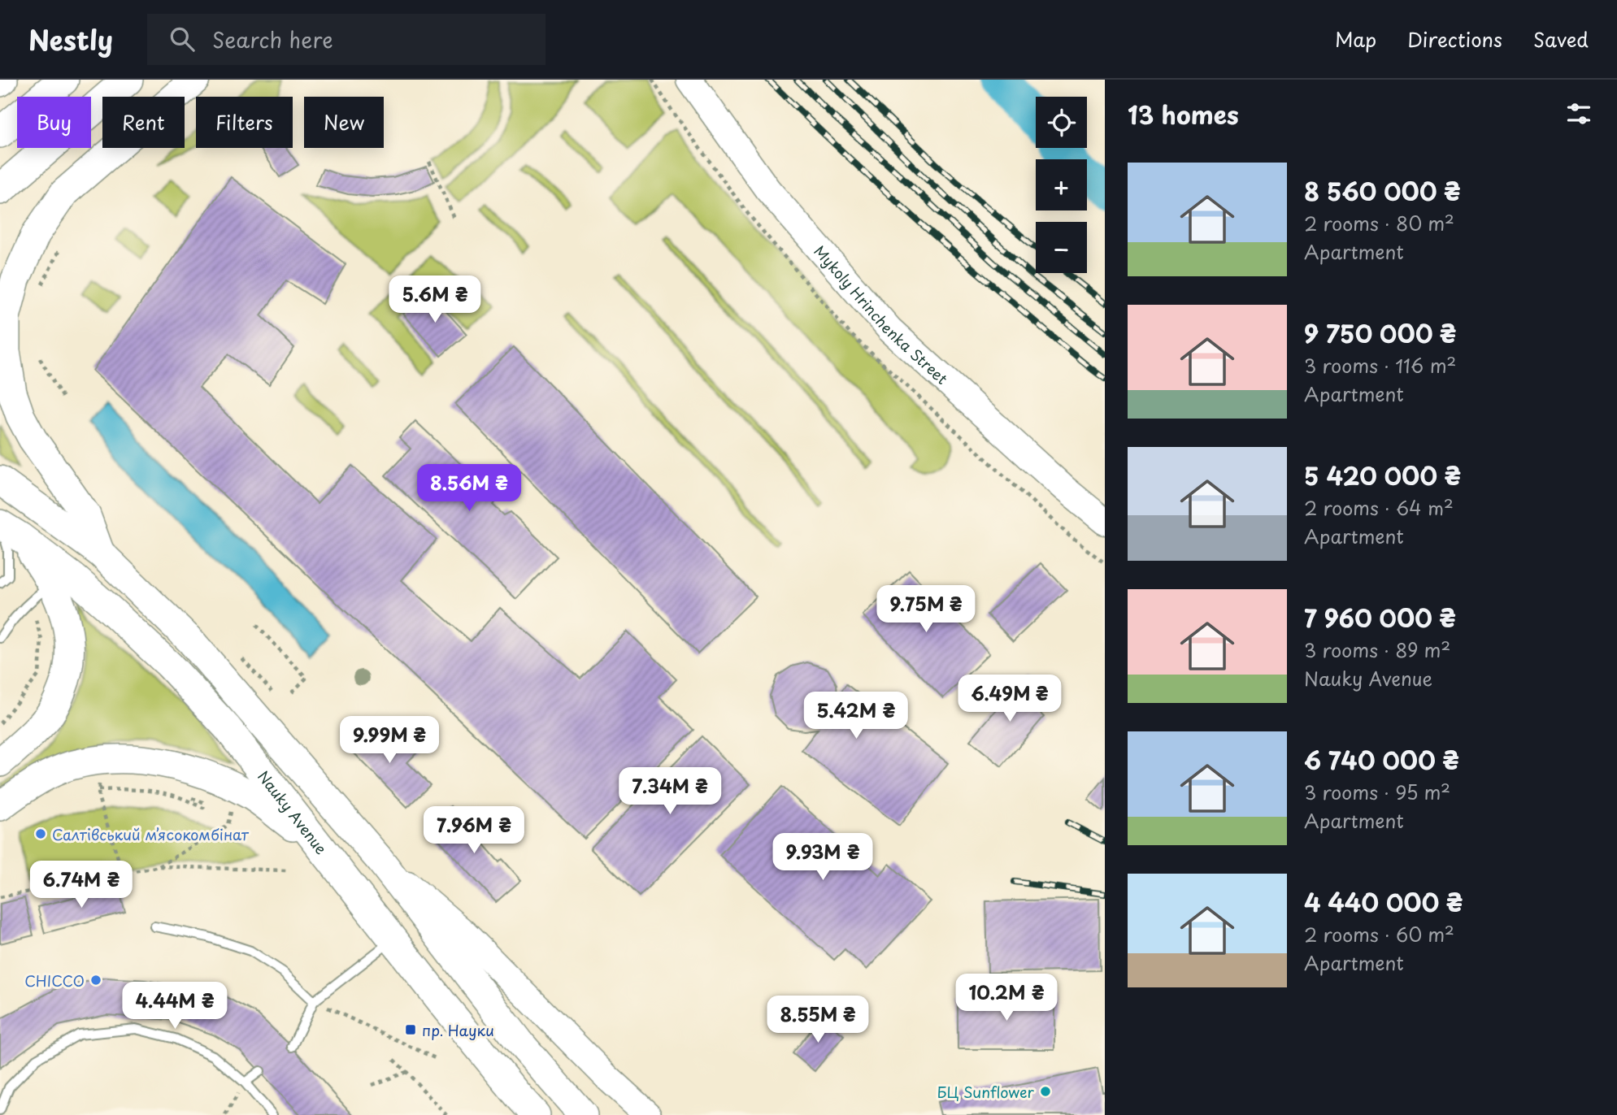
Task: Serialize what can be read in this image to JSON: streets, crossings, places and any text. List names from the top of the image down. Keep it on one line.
{"streets":{"main road":["Mykoly Hrinchenka Street","Nauky Avenue"]},"places":{"other":["Салтівський мʼясокомбінат","CHICCO","БЦ Sunflower"],"transit":["пр. Науки"]},"page":{"header":"Nestly","search":"Search here","nav":["Map","Directions","Saved"],"heading":"13 homes","map_buttons":["+","−"],"chip":["Buy","Rent","Filters","New"],"list":[{"name":"8 560 000 ₴","note":"2 rooms · 80 m² · Apartment"},{"name":"9 750 000 ₴","note":"3 rooms · 116 m² · Apartment"},{"name":"5 420 000 ₴","note":"2 rooms · 64 m² · Apartment"},{"name":"7 960 000 ₴","note":"3 rooms · 89 m² · Nauky Avenue"},{"name":"6 740 000 ₴","note":"3 rooms · 95 m² · Apartment"},{"name":"4 440 000 ₴","note":"2 rooms · 60 m² · Apartment"}],"price":["5.6M ₴","8.56M ₴","9.75M ₴","6.49M ₴","5.42M ₴","9.99M ₴","7.34M ₴","7.96M ₴","9.93M ₴","6.74M ₴","10.2M ₴","4.44M ₴","8.55M ₴"]}}
